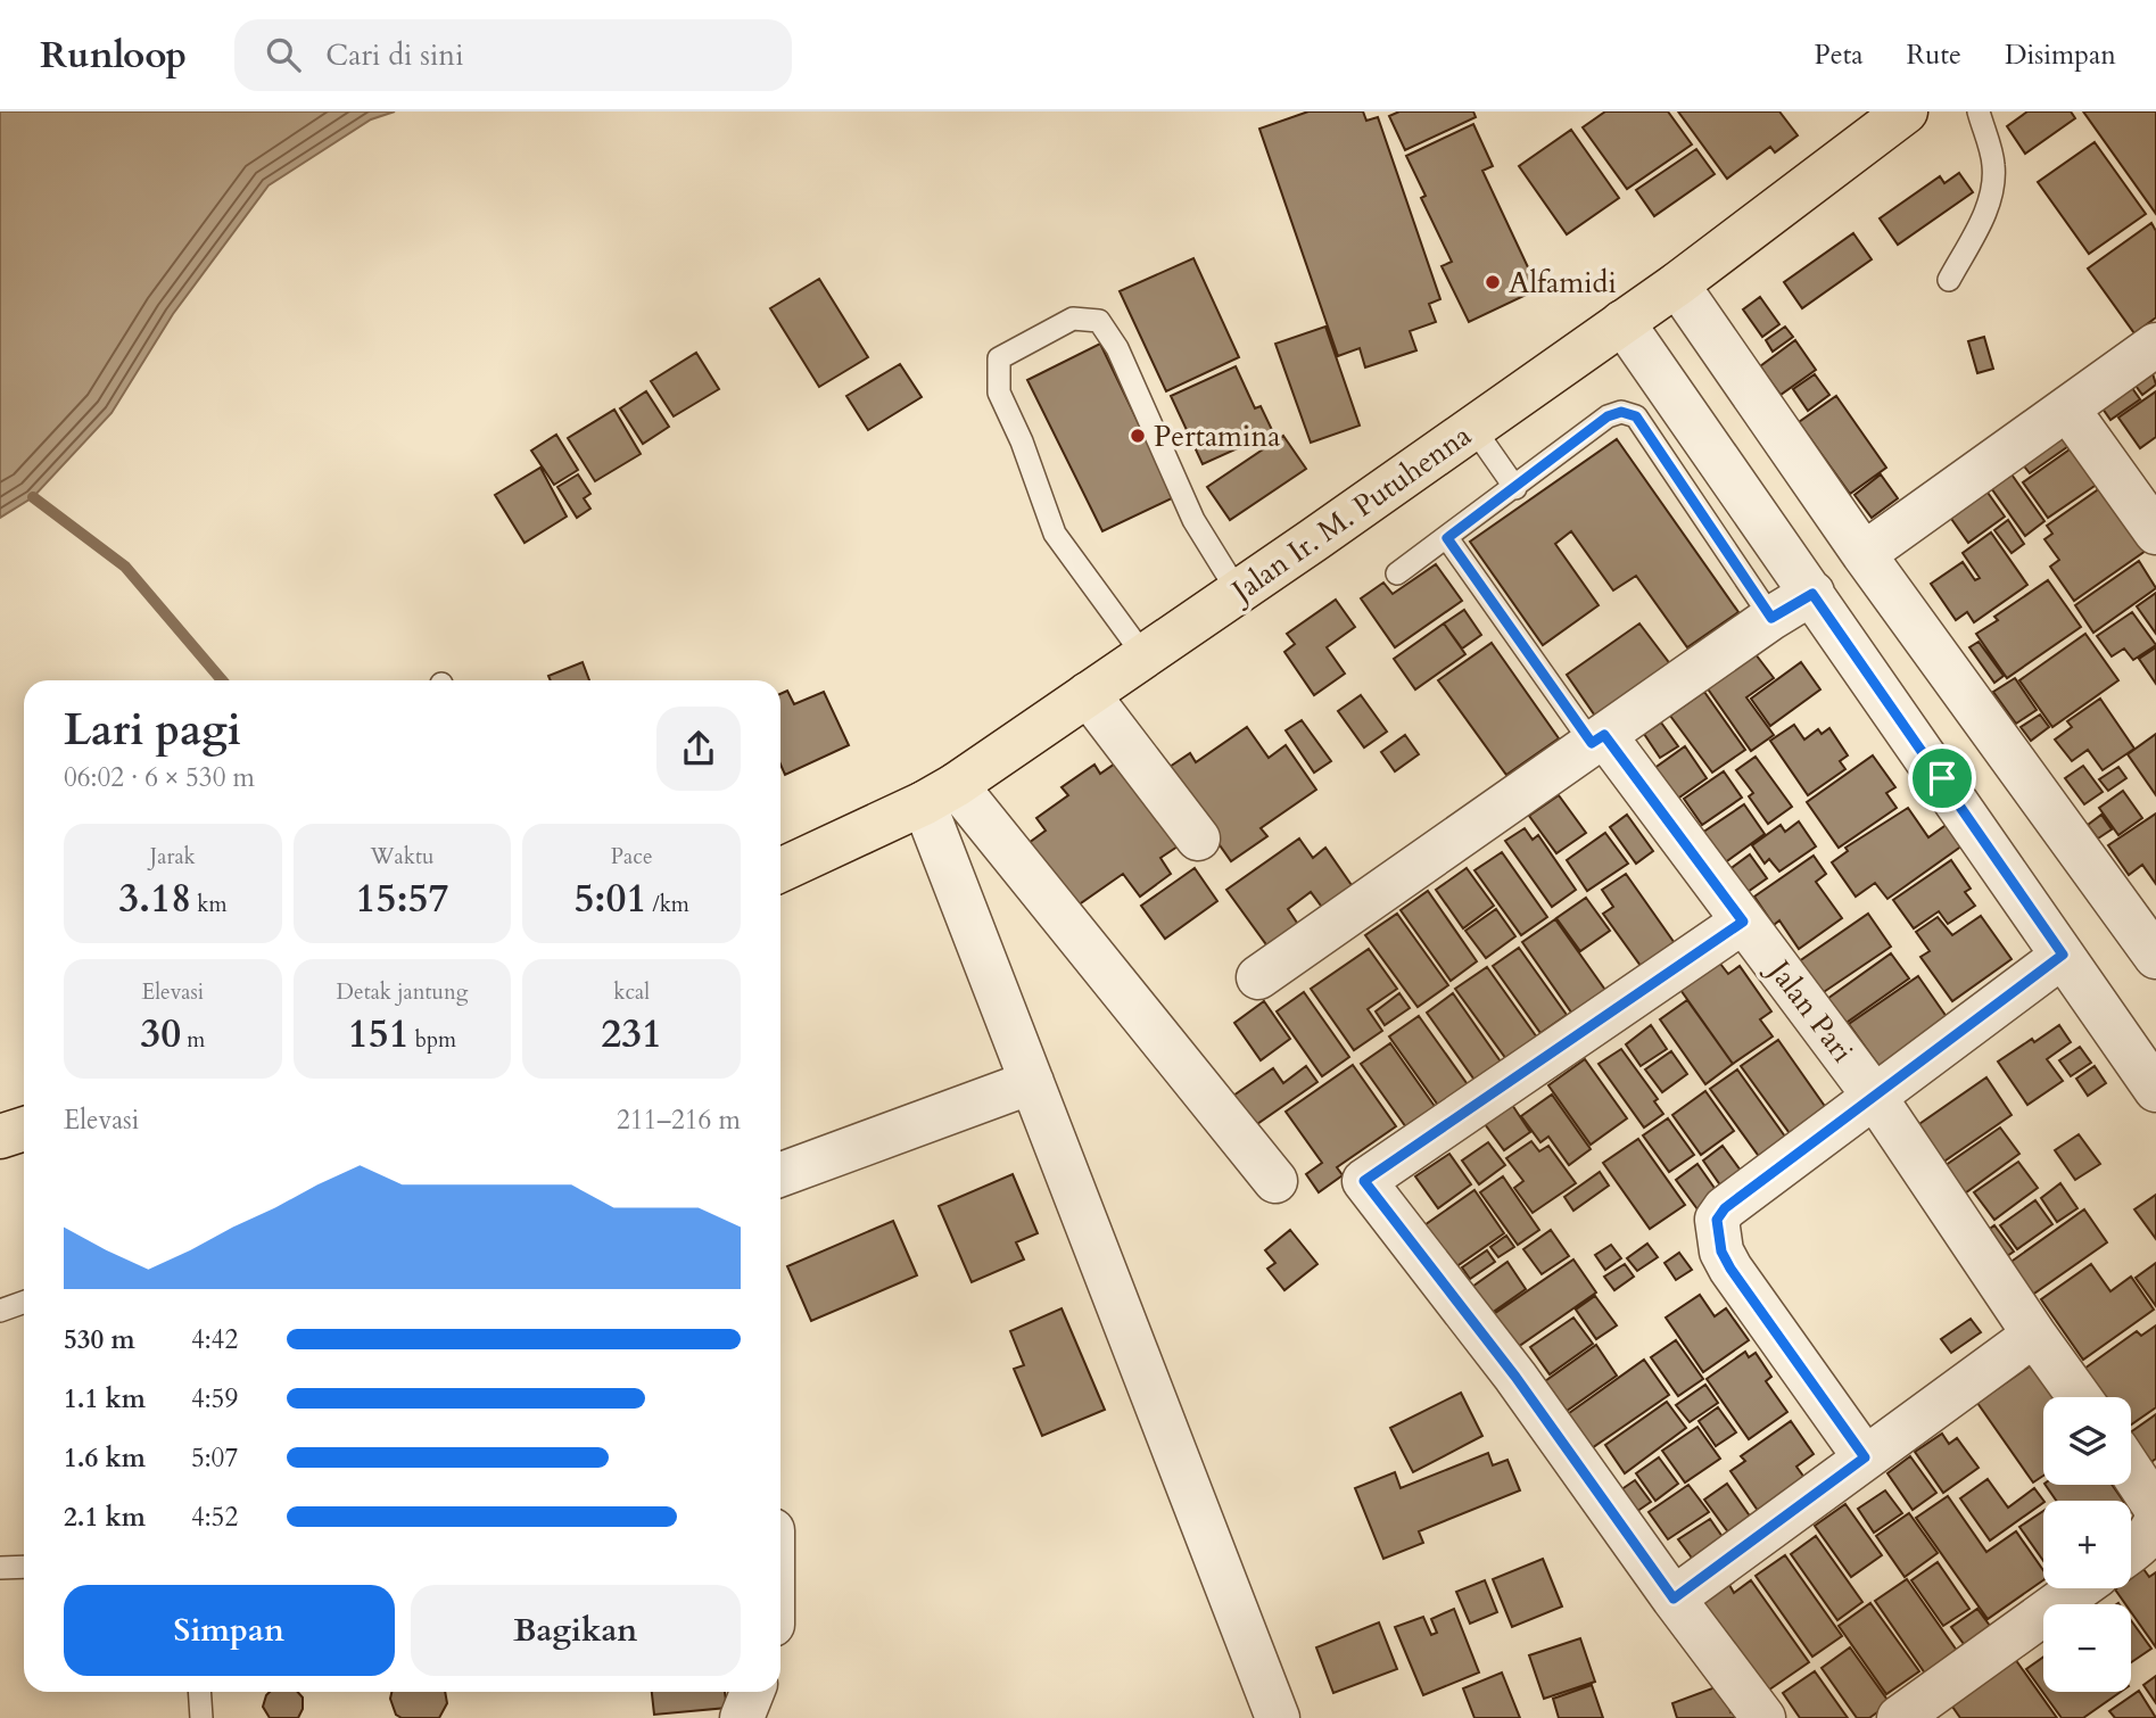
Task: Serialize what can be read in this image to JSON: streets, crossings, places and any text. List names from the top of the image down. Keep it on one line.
{"streets":{"highway":["Jalan Ir. M. Putuhenna"],"street":["Jalan Pari"]},"places":["Alfamidi","Pertamina"],"page":{"header":"Runloop","search":"Cari di sini","nav":["Peta","Rute","Disimpan"],"heading":["Lari pagi","06:02 · 6 × 530 m"],"stats":[["Jarak","3.18 km"],["Waktu","15:57"],["Pace","5:01 /km"],["Elevasi","30 m"],["Detak jantung","151 bpm"],["kcal","231"]],"chart":["Elevasi","211–216 m"],"list":[{"name":"530 m","note":"4:42"},{"name":"1.1 km","note":"4:59"},{"name":"1.6 km","note":"5:07"},{"name":"2.1 km","note":"4:52"}],"map_buttons":["+","−"],"buttons":["Simpan","Bagikan"]}}
